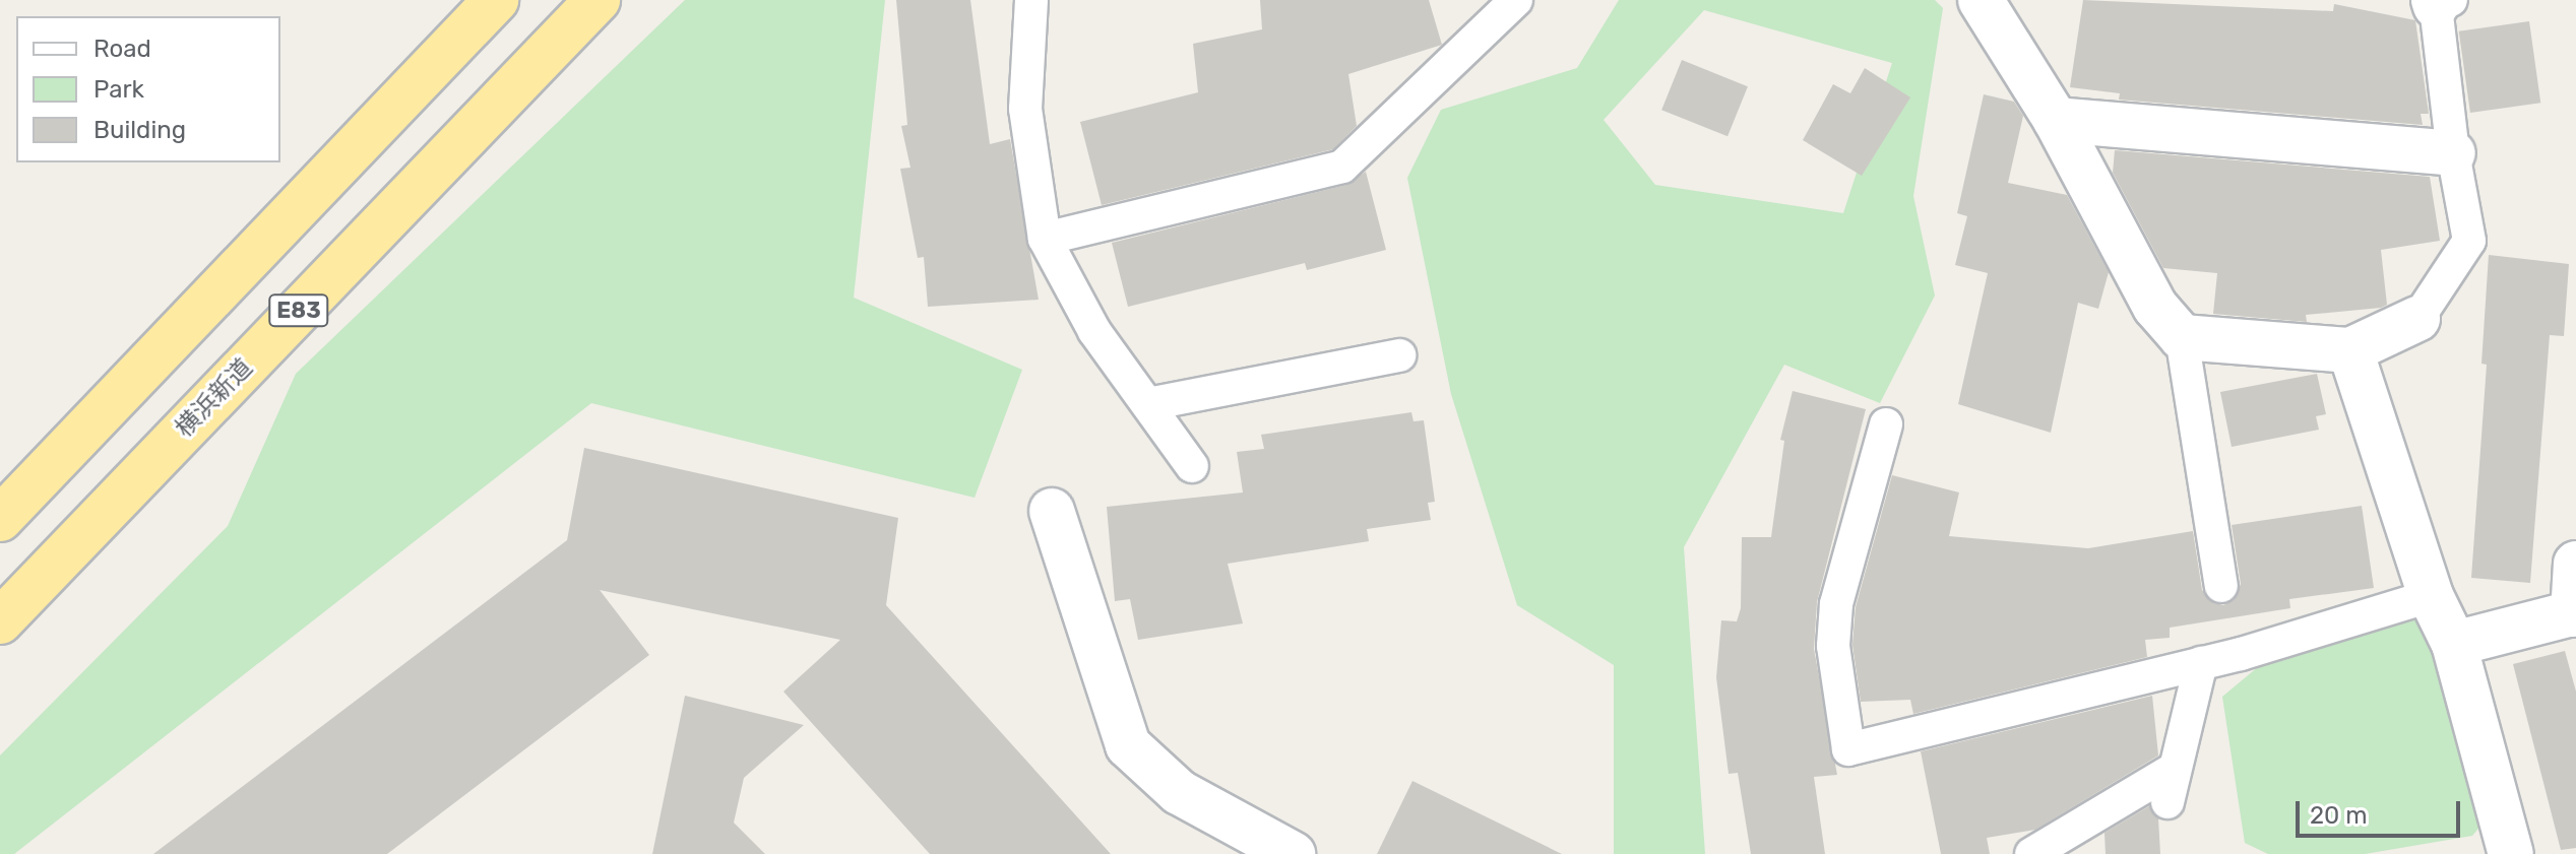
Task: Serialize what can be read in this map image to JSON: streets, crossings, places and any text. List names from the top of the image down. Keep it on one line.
{"streets":{"highway":["E83","横浜新道"]},"legend":["Road","Park","Building"],"scale_bar":"20 m"}
